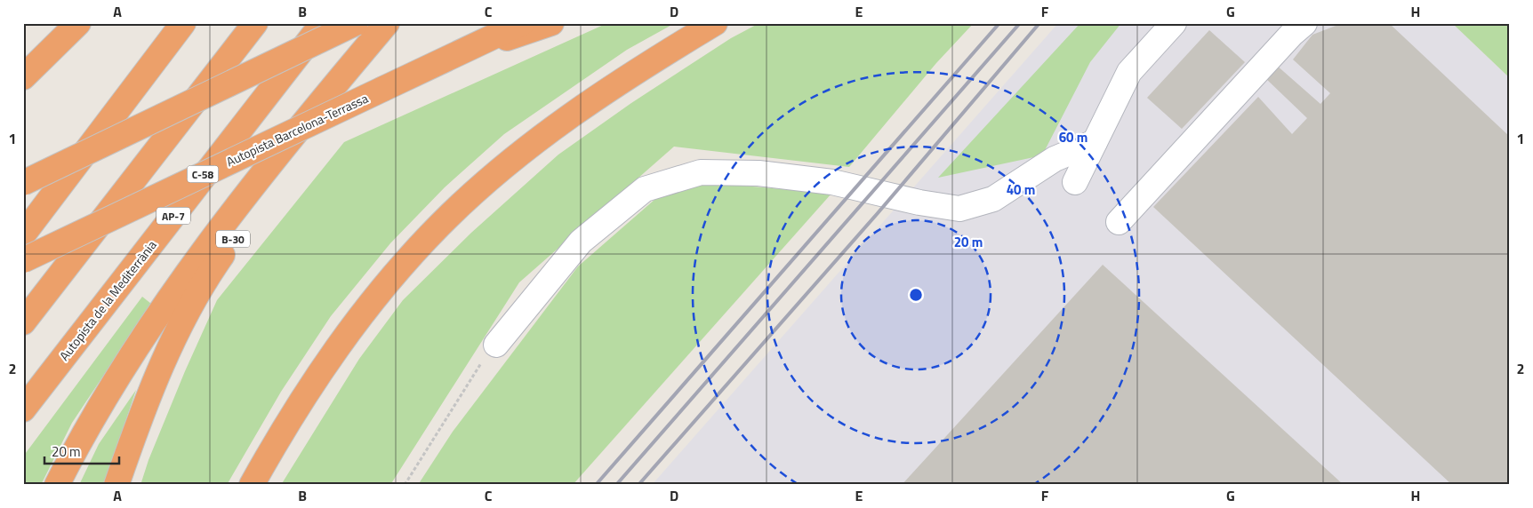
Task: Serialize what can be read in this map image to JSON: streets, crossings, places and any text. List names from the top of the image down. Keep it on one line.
{"streets":{"highway":["Autopista Barcelona-Terrassa","C-58","AP-7","B-30","Autopista de la Mediterrània"]},"scale_bar":"20 m","grid":{"columns":["A","B","C","D","E","F","G","H"],"rows":["1","2"]},"rings":["60 m","40 m","20 m"]}
